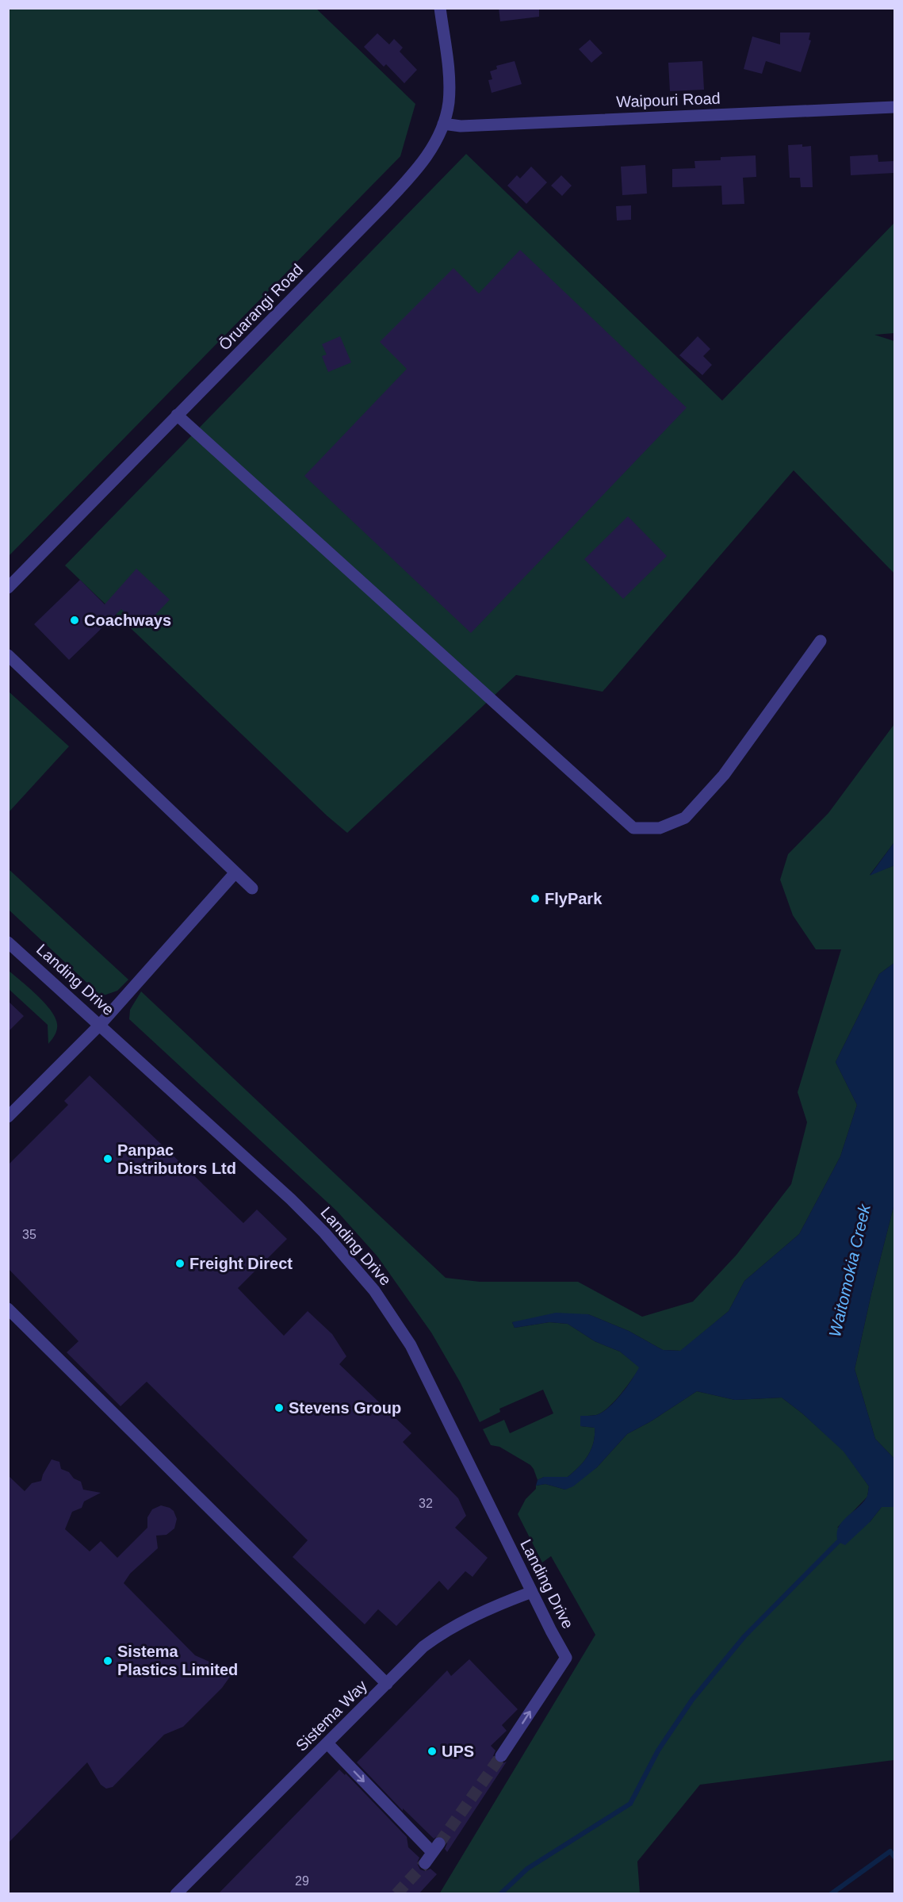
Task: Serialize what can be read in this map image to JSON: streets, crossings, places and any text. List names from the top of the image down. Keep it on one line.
{"streets":{"street":["Waipouri Road","Ōruarangi Road","Landing Drive","Sistema Way"]},"crossings":[["Waipouri Road","Ōruarangi Road"],["Landing Drive","Sistema Way"]],"water":["Waitomokia Creek"],"places":["Coachways","FlyPark","Panpac Distributors Ltd","Freight Direct","Stevens Group","Sistema Plastics Limited","UPS"],"house_numbers":["35","32","29"]}
